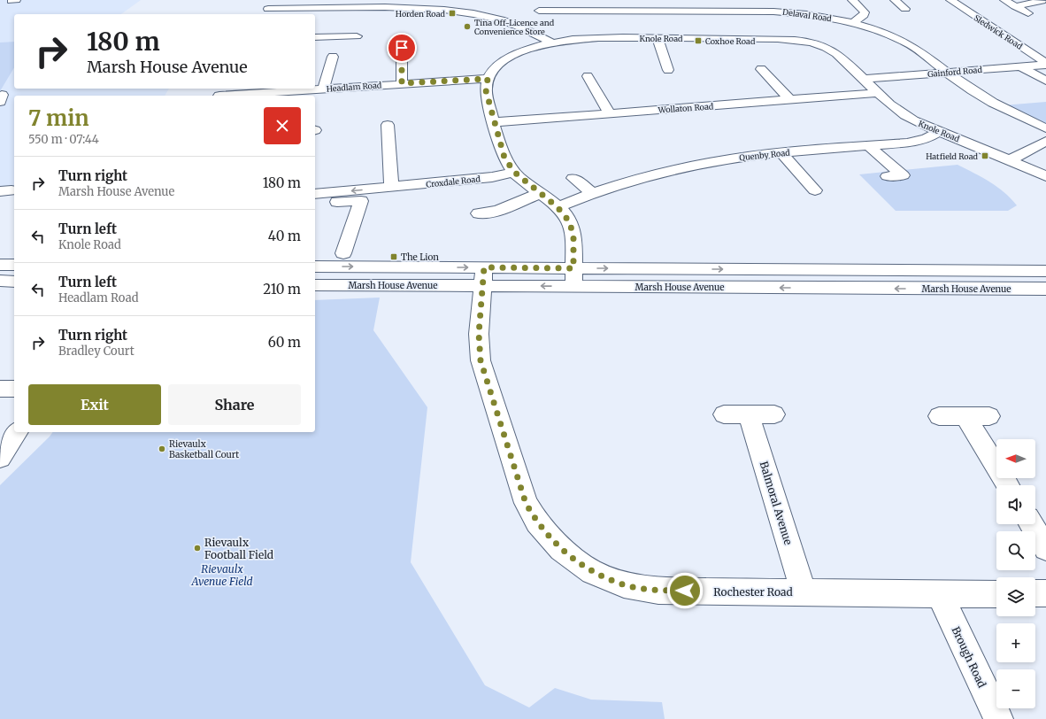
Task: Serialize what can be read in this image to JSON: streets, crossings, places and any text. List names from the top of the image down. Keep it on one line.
{"streets":{"street":["Delaval Road","Sledwick Road","Knole Road","Gainford Road","Headlam Road","Wollaton Road","Quenby Road","Croxdale Road","Marsh House Avenue","Balmoral Avenue","Rochester Road","Brough Road"]},"crossings":[["Delaval Road","Gainford Road"],["Sledwick Road","Gainford Road"],["Knole Road","Gainford Road"],["Knole Road","Headlam Road"],["Knole Road","Wollaton Road"],["Knole Road","Quenby Road"],["Marsh House Avenue","Rochester Road"],["Balmoral Avenue","Rochester Road"],["Rochester Road","Brough Road"]],"parks":["Rievaulx Avenue Field"],"places":{"transit":["Horden Road","Coxhoe Road","Hatfield Road","The Lion"],"other":["Tina Off-Licence and Convenience Store","Rievaulx Basketball Court","Rievaulx Football Field"]},"north":"left","page":{"turn":["180 m","Marsh House Avenue"],"heading":["7 min","550 m · 07:44"],"list":[{"name":"Turn right","note":"Marsh House Avenue","value":"180 m"},{"name":"Turn left","note":"Knole Road","value":"40 m"},{"name":"Turn left","note":"Headlam Road","value":"210 m"},{"name":"Turn right","note":"Bradley Court","value":"60 m"}],"buttons":["Exit","Share"],"map_buttons":["+","−"]}}
